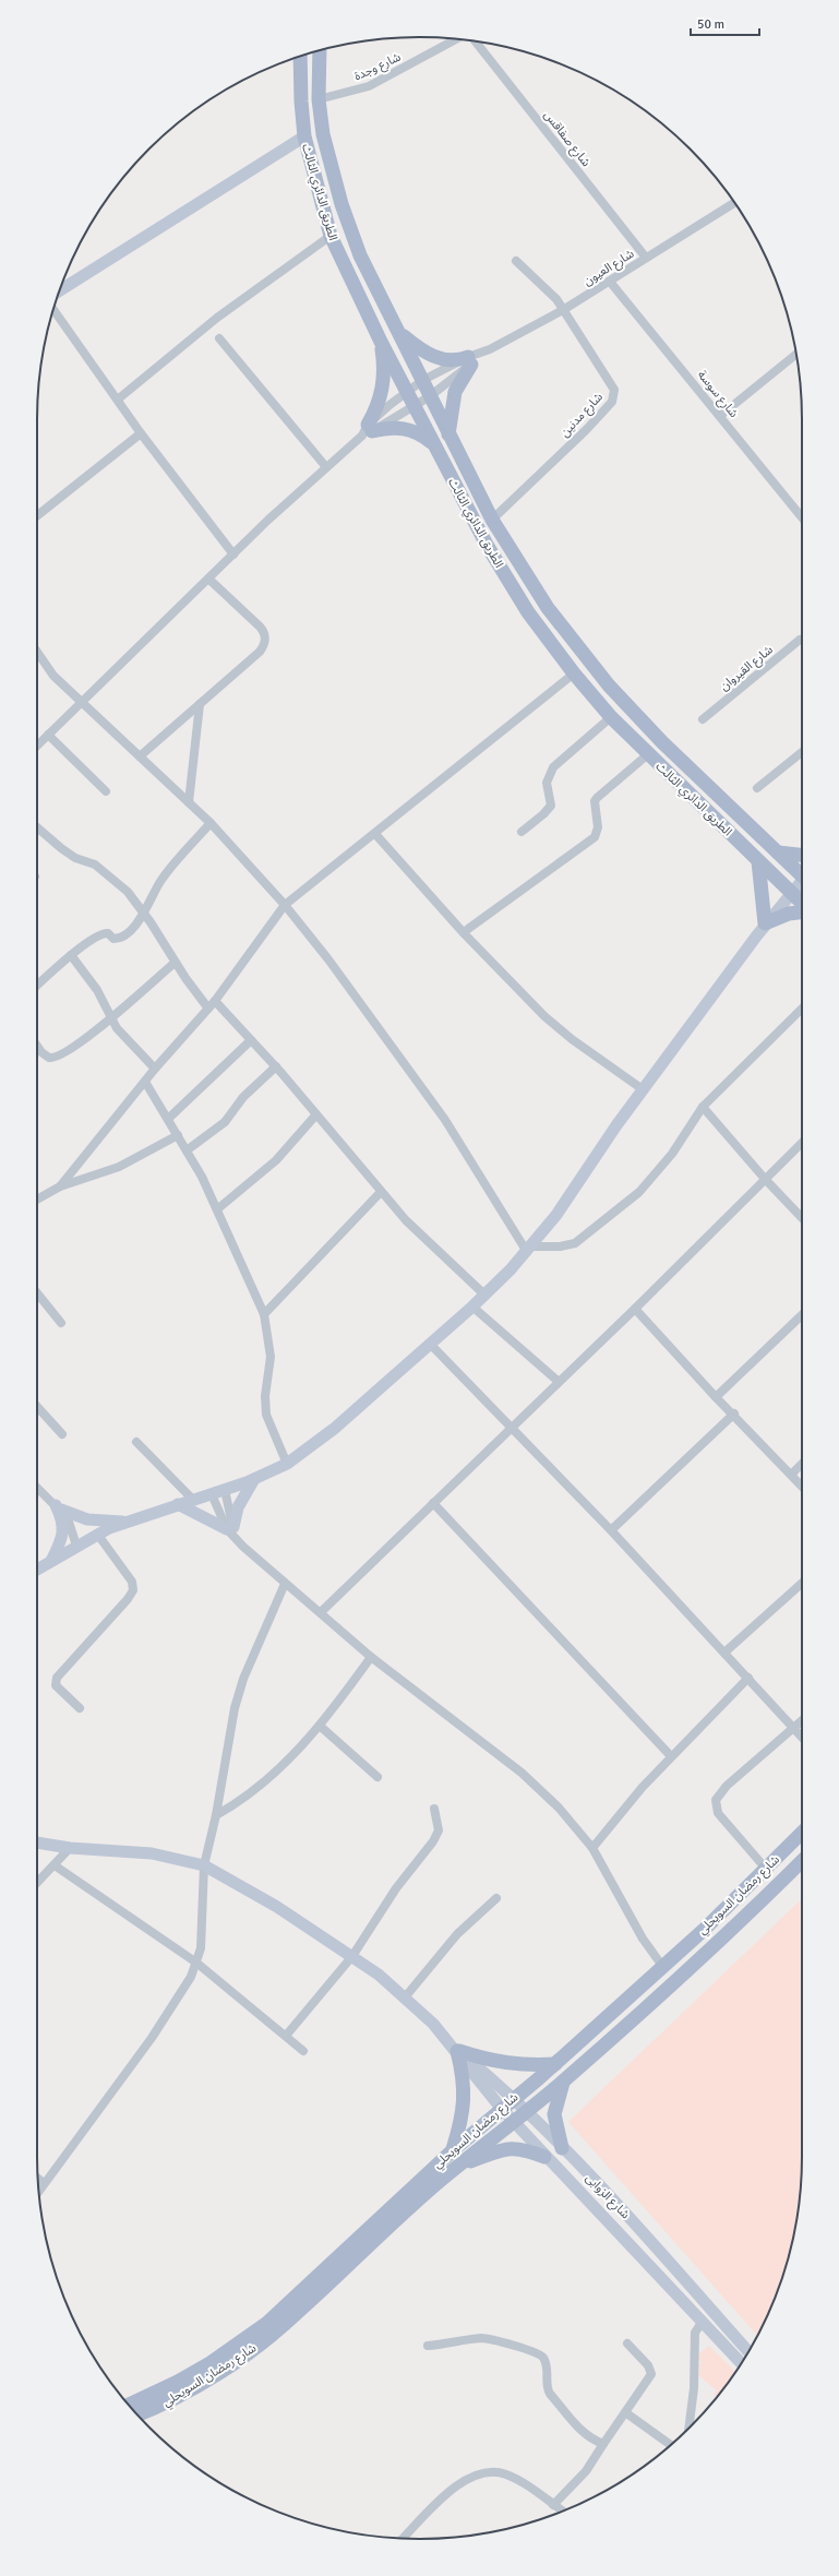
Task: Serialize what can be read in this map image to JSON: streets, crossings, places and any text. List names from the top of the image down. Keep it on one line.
{"streets":{"main road":["الطريق الدائري الثالث","شارع رمضان السويحلي"],"street":["شارع وجدة","شارع صفاقس","شارع العيون","شارع سوسة","شارع مدنين","شارع القيروان","شارع الزوابى"]},"crossings":[["شارع وجدة","الطريق الدائري الثالث"],["شارع صفاقس","شارع العيون"],["الطريق الدائري الثالث","شارع مدنين"],["شارع العيون","شارع سوسة"],["شارع العيون","شارع مدنين"],["شارع رمضان السويحلي","شارع الزوابى"]],"scale_bar":"50 m"}
